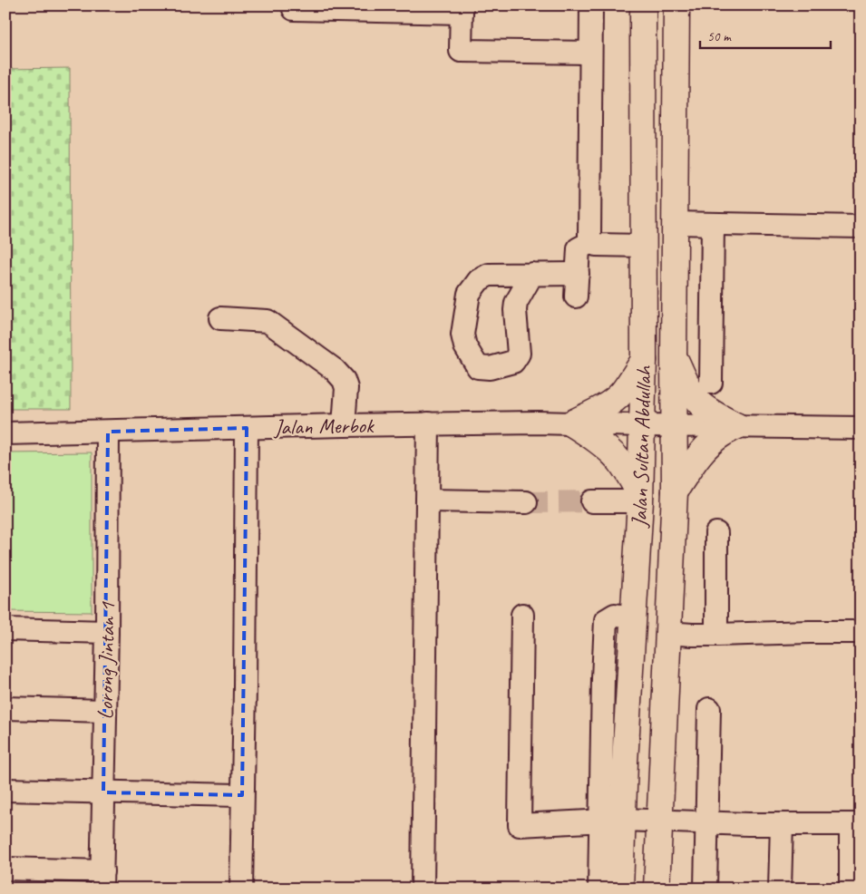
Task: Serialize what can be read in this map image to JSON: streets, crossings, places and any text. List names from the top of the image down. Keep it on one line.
{"streets":{"main road":["Jalan Sultan Abdullah"],"street":["Jalan Merbok","Lorong Jintan 1"]},"crossings":[["Jalan Merbok","Jalan Sultan Abdullah"],["Jalan Merbok","Lorong Jintan 1"]],"scale_bar":"50 m"}
